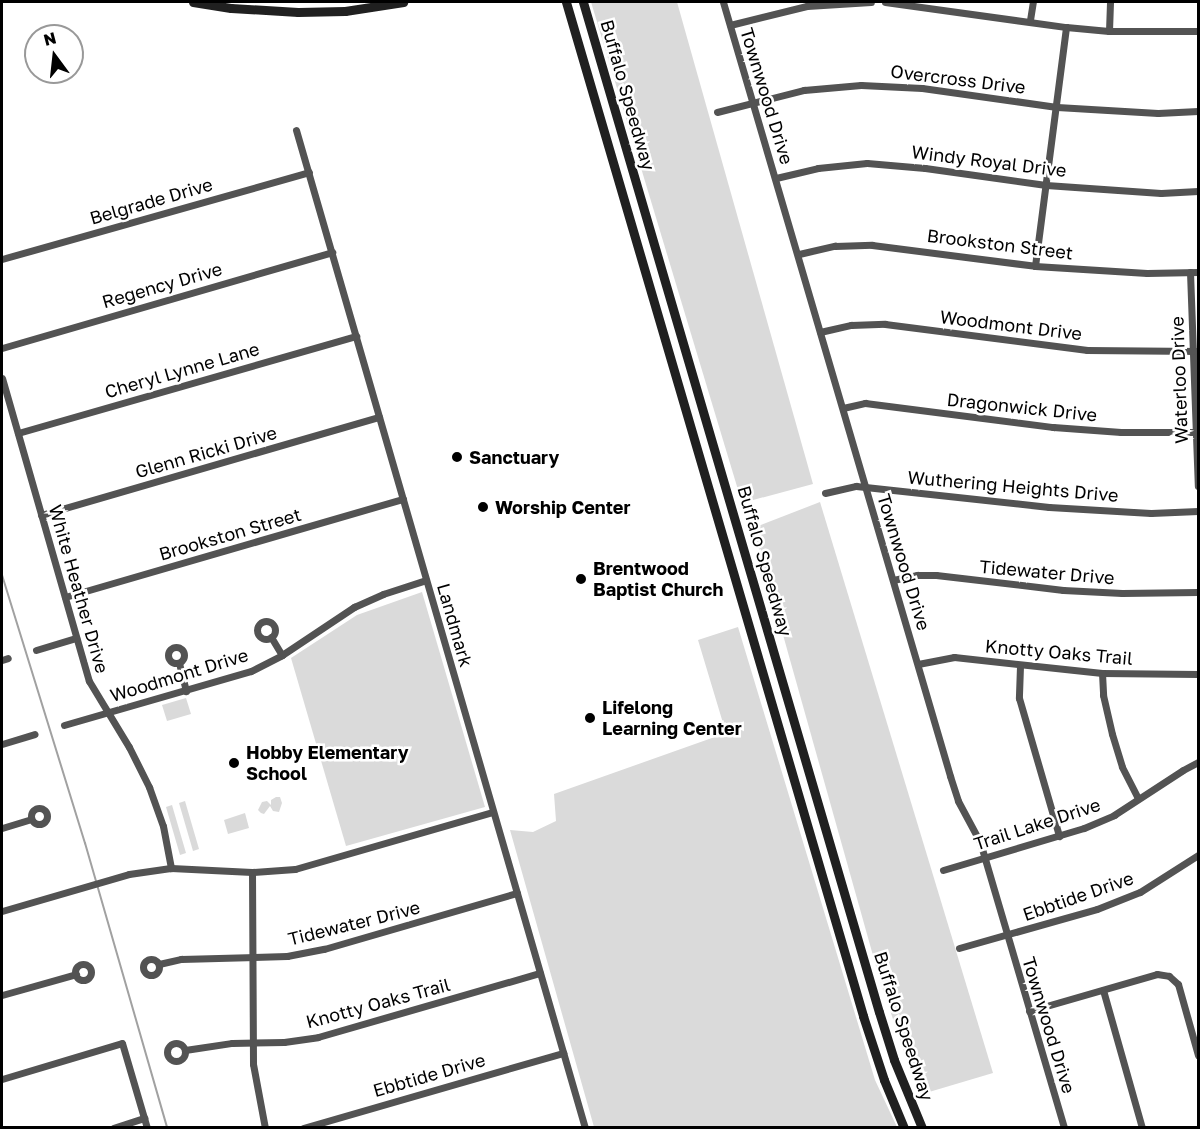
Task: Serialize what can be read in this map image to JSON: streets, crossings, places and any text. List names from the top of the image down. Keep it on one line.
{"streets":{"main road":["Buffalo Speedway"],"street":["Overcross Drive","Townwood Drive","Windy Royal Drive","Belgrade Drive","Brookston Street","Regency Drive","Woodmont Drive","Cheryl Lynne Lane","Waterloo Drive","Dragonwick Drive","Glenn Ricki Drive","Wuthering Heights Drive","Tidewater Drive","White Heather Drive","Landmark","Knotty Oaks Trail","Trail Lake Drive","Ebbtide Drive"]},"crossings":[["Overcross Drive","Townwood Drive"],["Townwood Drive","Windy Royal Drive"],["Townwood Drive","Brookston Street"],["Townwood Drive","Woodmont Drive"],["Townwood Drive","Dragonwick Drive"],["Townwood Drive","Wuthering Heights Drive"],["Townwood Drive","Tidewater Drive"],["Townwood Drive","Knotty Oaks Trail"],["Townwood Drive","Trail Lake Drive"],["Townwood Drive","Ebbtide Drive"],["Belgrade Drive","Landmark"],["Brookston Street","Waterloo Drive"],["Brookston Street","White Heather Drive"],["Brookston Street","Landmark"],["Regency Drive","Landmark"],["Woodmont Drive","Waterloo Drive"],["Woodmont Drive","White Heather Drive"],["Woodmont Drive","Landmark"],["Cheryl Lynne Lane","White Heather Drive"],["Cheryl Lynne Lane","Landmark"],["Waterloo Drive","Dragonwick Drive"],["Glenn Ricki Drive","White Heather Drive"],["Glenn Ricki Drive","Landmark"],["Tidewater Drive","Landmark"],["Landmark","Knotty Oaks Trail"],["Landmark","Ebbtide Drive"]],"places":["Sanctuary","Worship Center","Brentwood Baptist Church","Lifelong Learning Center","Hobby Elementary School"],"north":"top"}
